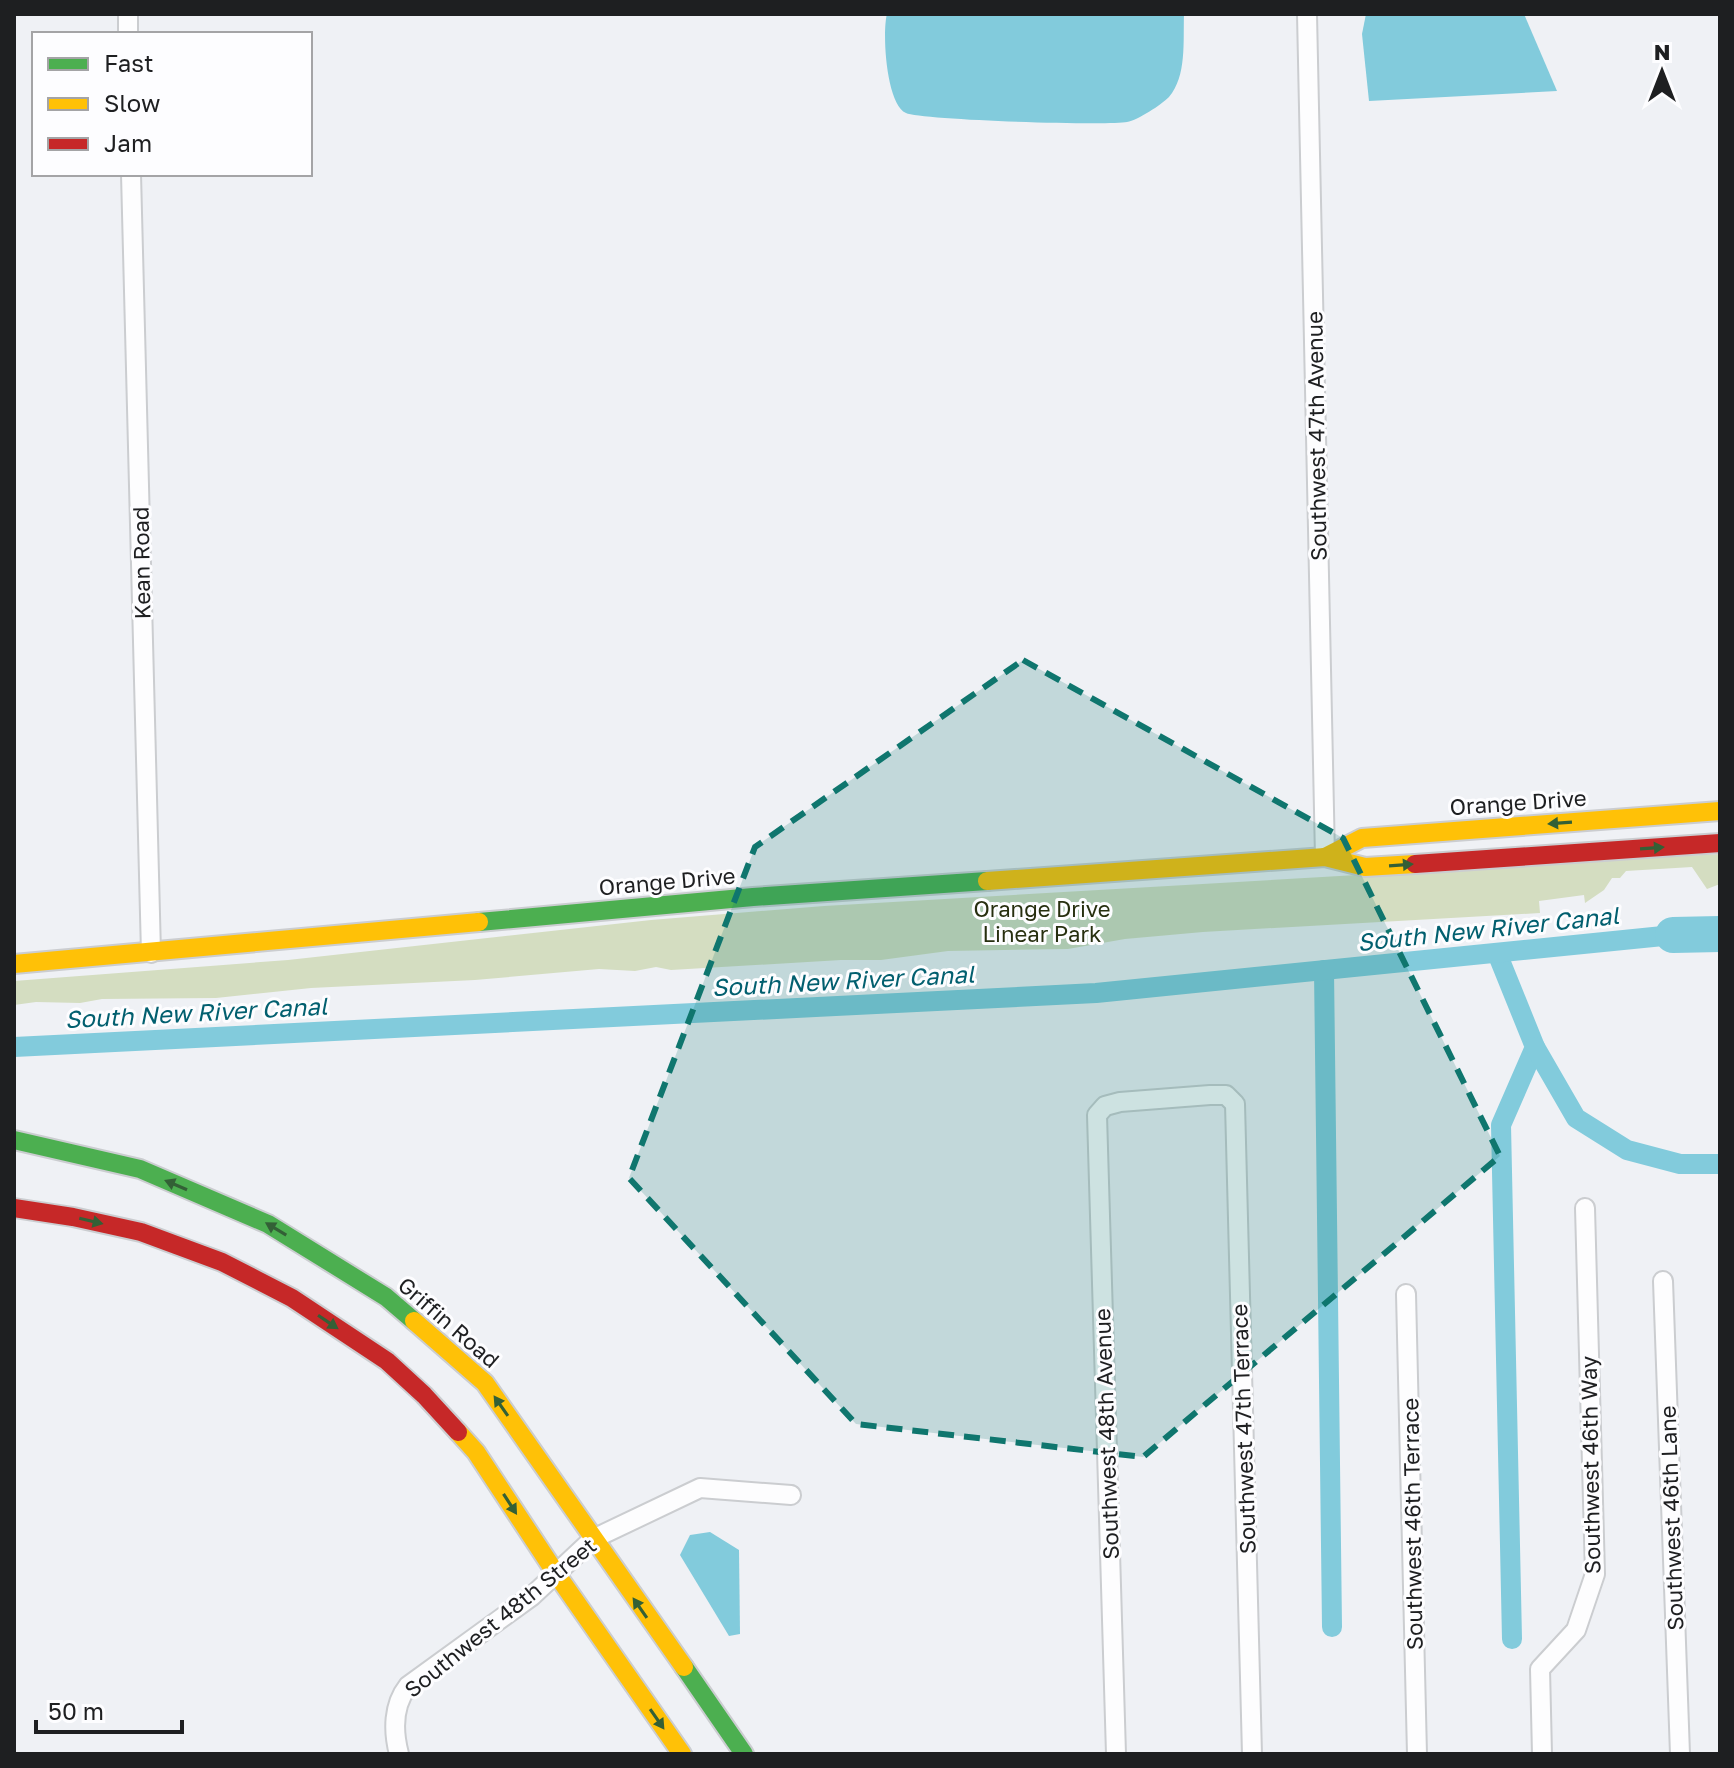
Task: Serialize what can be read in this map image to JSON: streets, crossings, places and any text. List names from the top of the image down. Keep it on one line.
{"streets":{"street":["Southwest 47th Avenue","Kean Road","Orange Drive","Griffin Road","Southwest 47th Terrace","Southwest 48th Avenue","Southwest 46th Way","Southwest 46th Lane","Southwest 46th Terrace","Southwest 48th Street"]},"crossings":[["Southwest 47th Avenue","Orange Drive"],["Kean Road","Orange Drive"],["Griffin Road","Southwest 48th Street"],["Southwest 47th Terrace","Southwest 48th Avenue"]],"water":["South New River Canal"],"parks":["Orange Drive Linear Park"],"legend":["Fast","Slow","Jam"],"scale_bar":"50 m","north":"top"}
